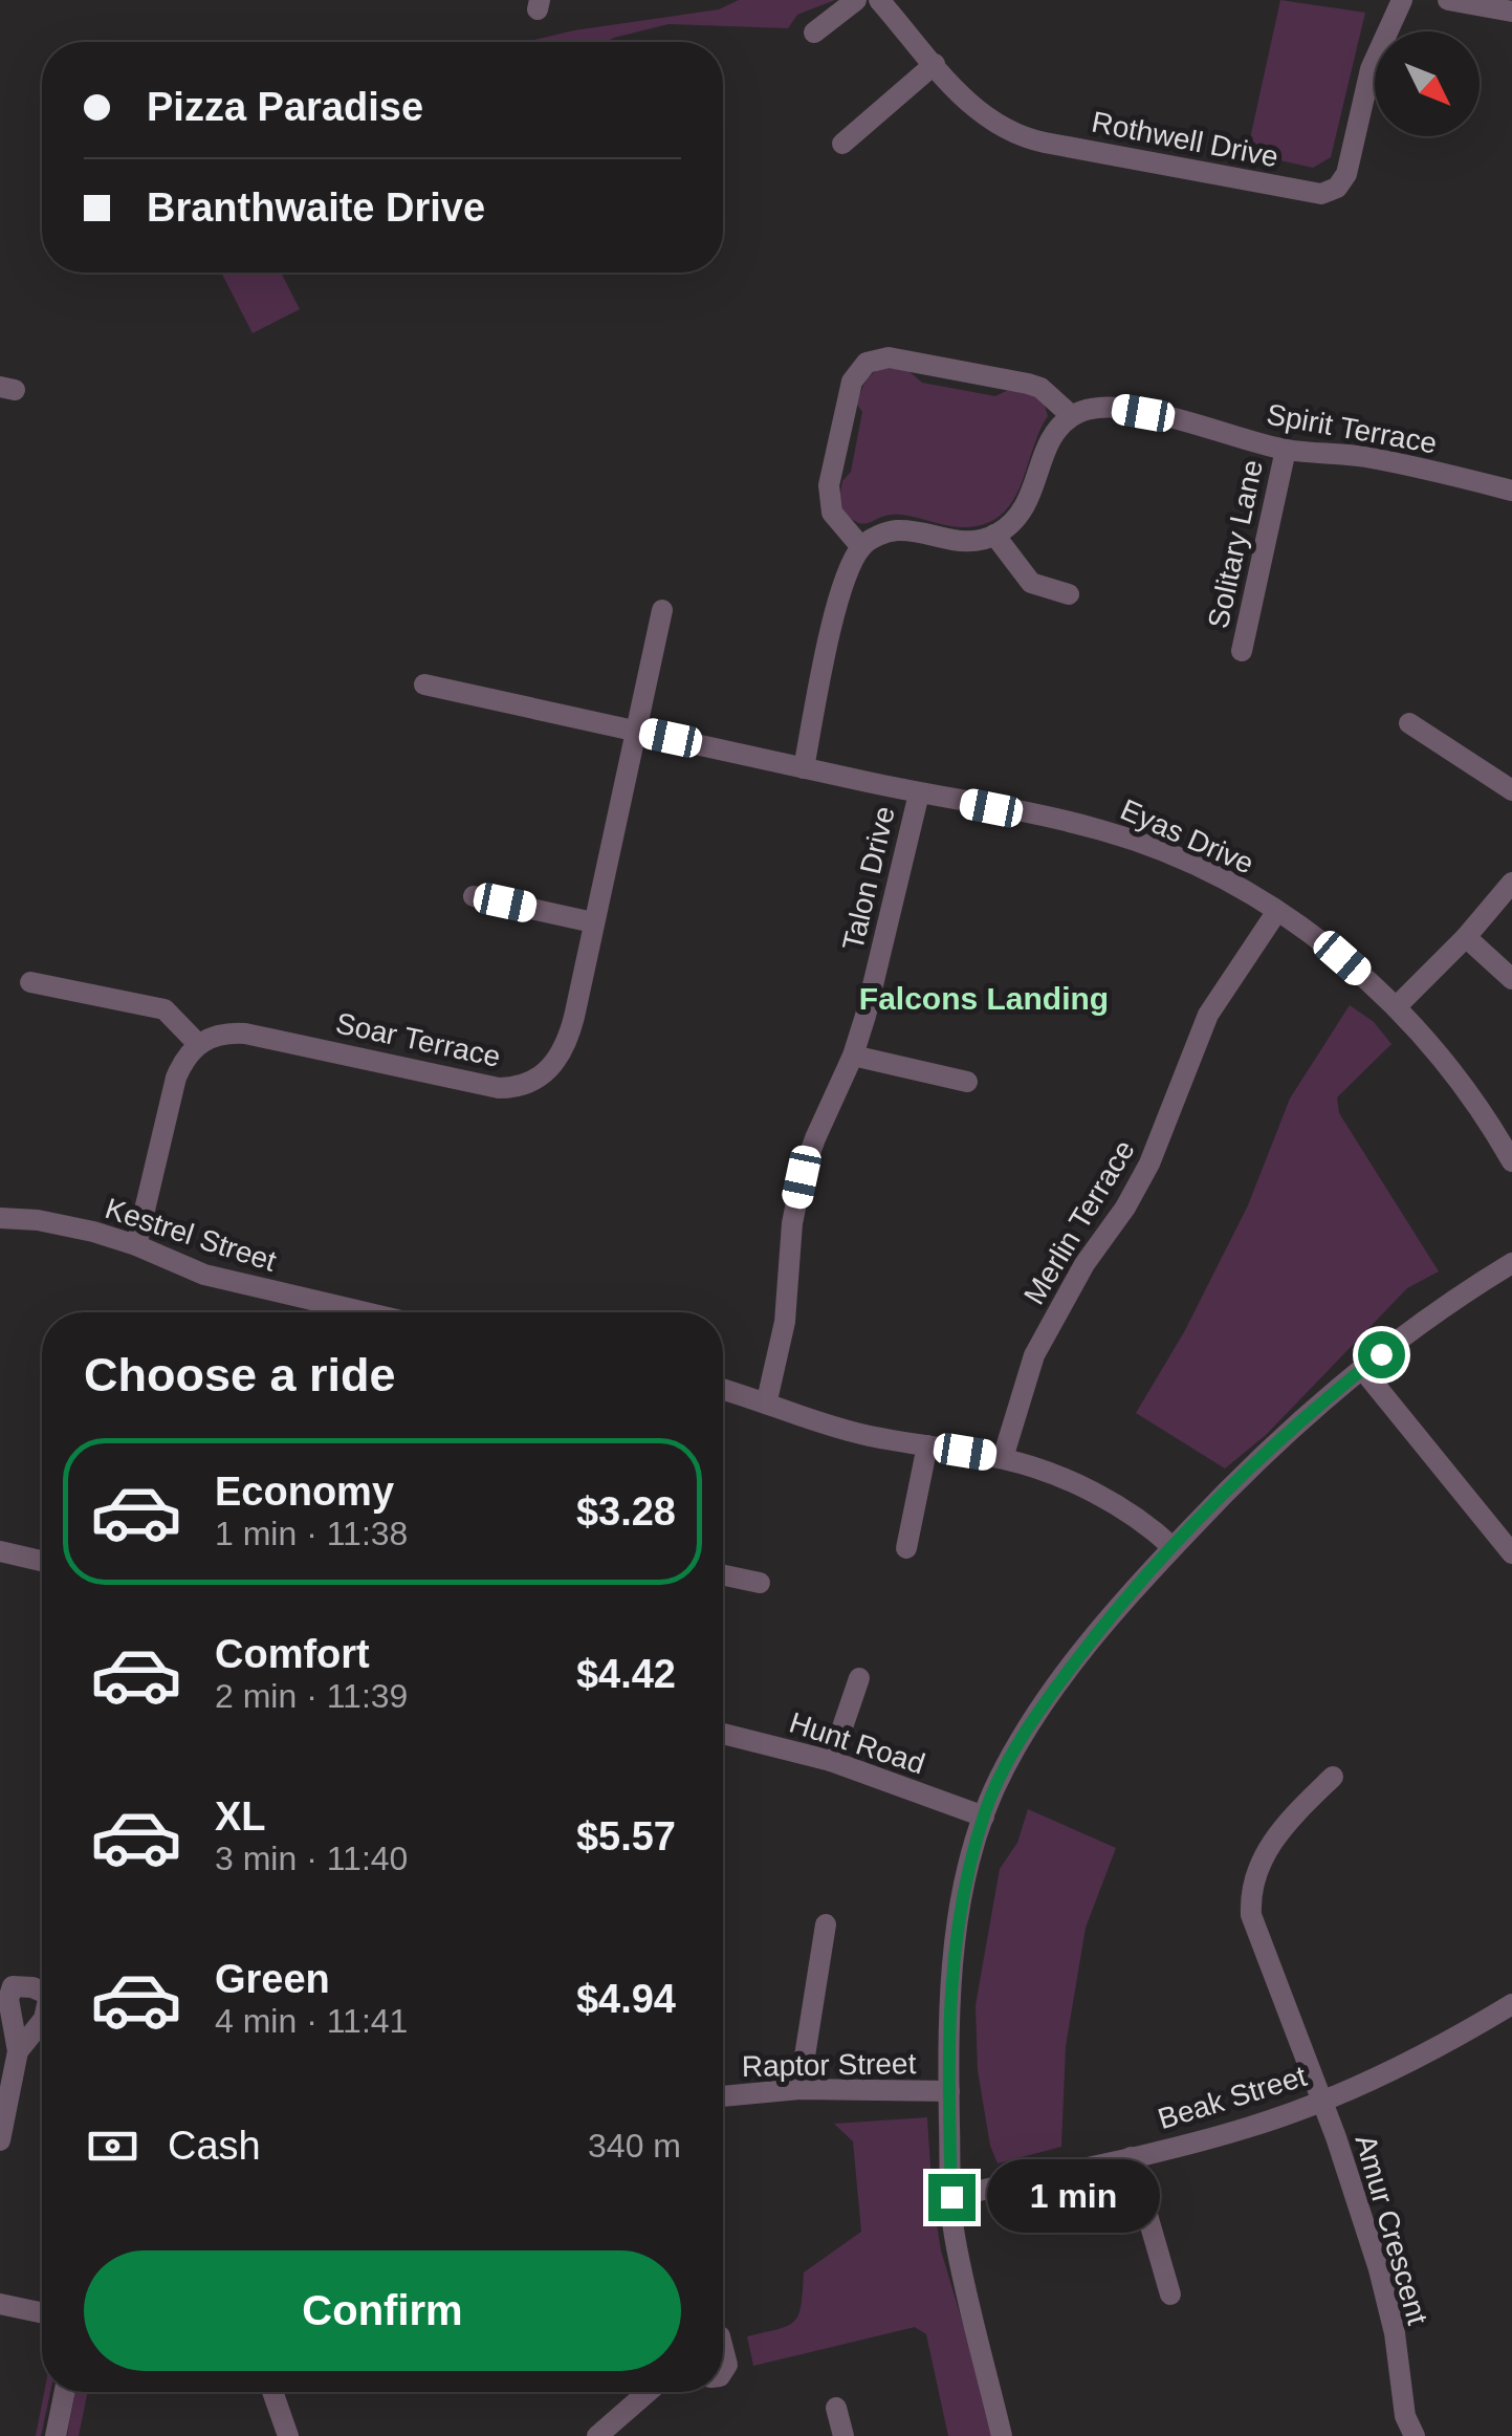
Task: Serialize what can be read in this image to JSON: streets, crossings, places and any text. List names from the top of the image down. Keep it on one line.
{"streets":{"street":["Rothwell Drive","Spirit Terrace","Solitary Lane","Eyas Drive","Talon Drive","Soar Terrace","Merlin Terrace","Kestrel Street","Hunt Road","Raptor Street","Beak Street","Amur Crescent"]},"crossings":[["Spirit Terrace","Solitary Lane"],["Eyas Drive","Talon Drive"],["Eyas Drive","Soar Terrace"],["Eyas Drive","Merlin Terrace"],["Beak Street","Amur Crescent"]],"districts":["Falcons Landing"],"north":"bottom right","page":{"banner":["Pizza Paradise","Branthwaite Drive"],"heading":"Choose a ride","list":[{"name":"Economy","note":"1 min · 11:38","value":"$3.28"},{"name":"Comfort","note":"2 min · 11:39","value":"$4.42"},{"name":"XL","note":"3 min · 11:40","value":"$5.57"},{"name":"Green","note":"4 min · 11:41","value":"$4.94"}],"pay":["Cash","340 m"],"bubble":"1 min","buttons":"Confirm"}}
